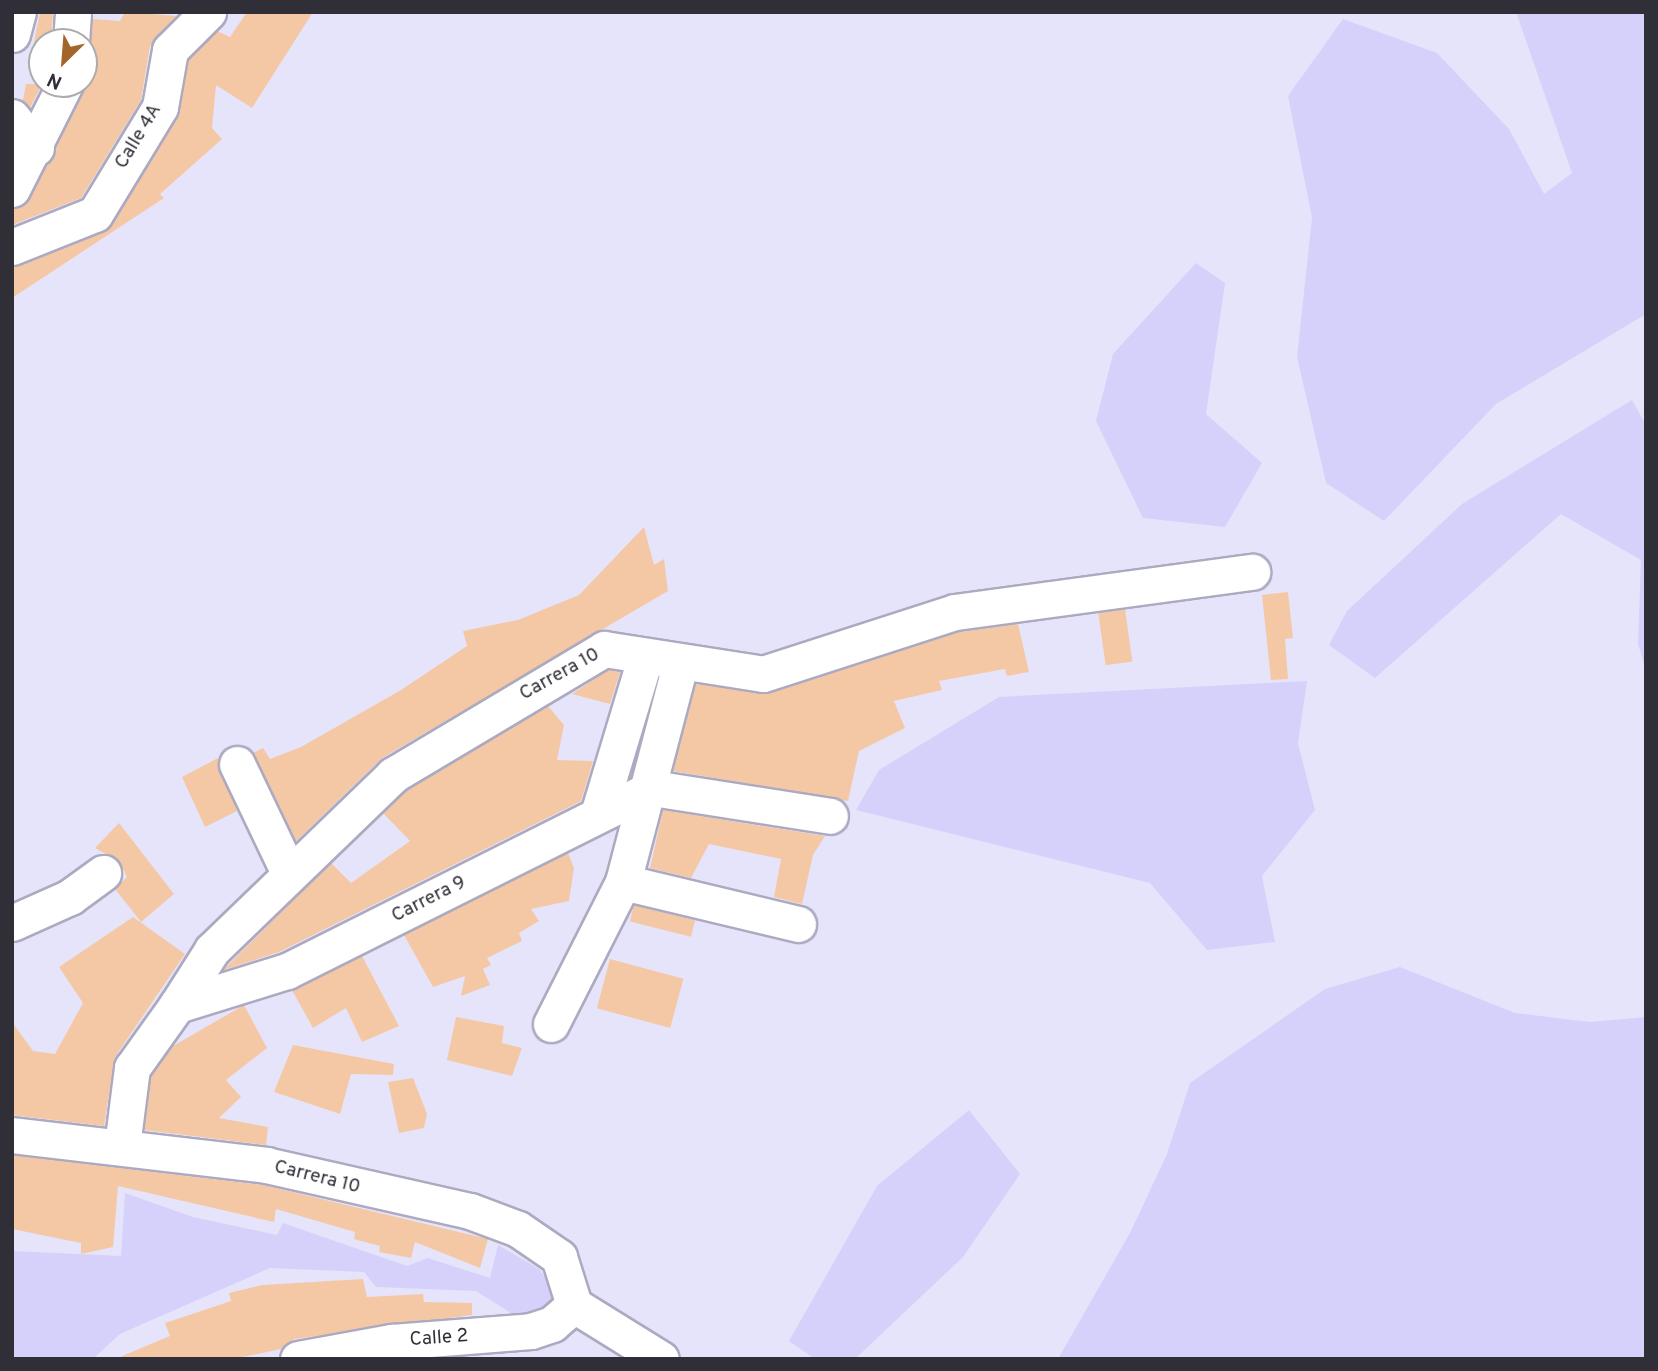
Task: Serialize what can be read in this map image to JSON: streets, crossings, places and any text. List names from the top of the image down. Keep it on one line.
{"streets":{"street":["Calle 4A","Carrera 10","Carrera 9","Calle 2"]},"crossings":[["Carrera 10","Carrera 9"],["Carrera 10","Calle 2"]],"north":"bottom left"}
